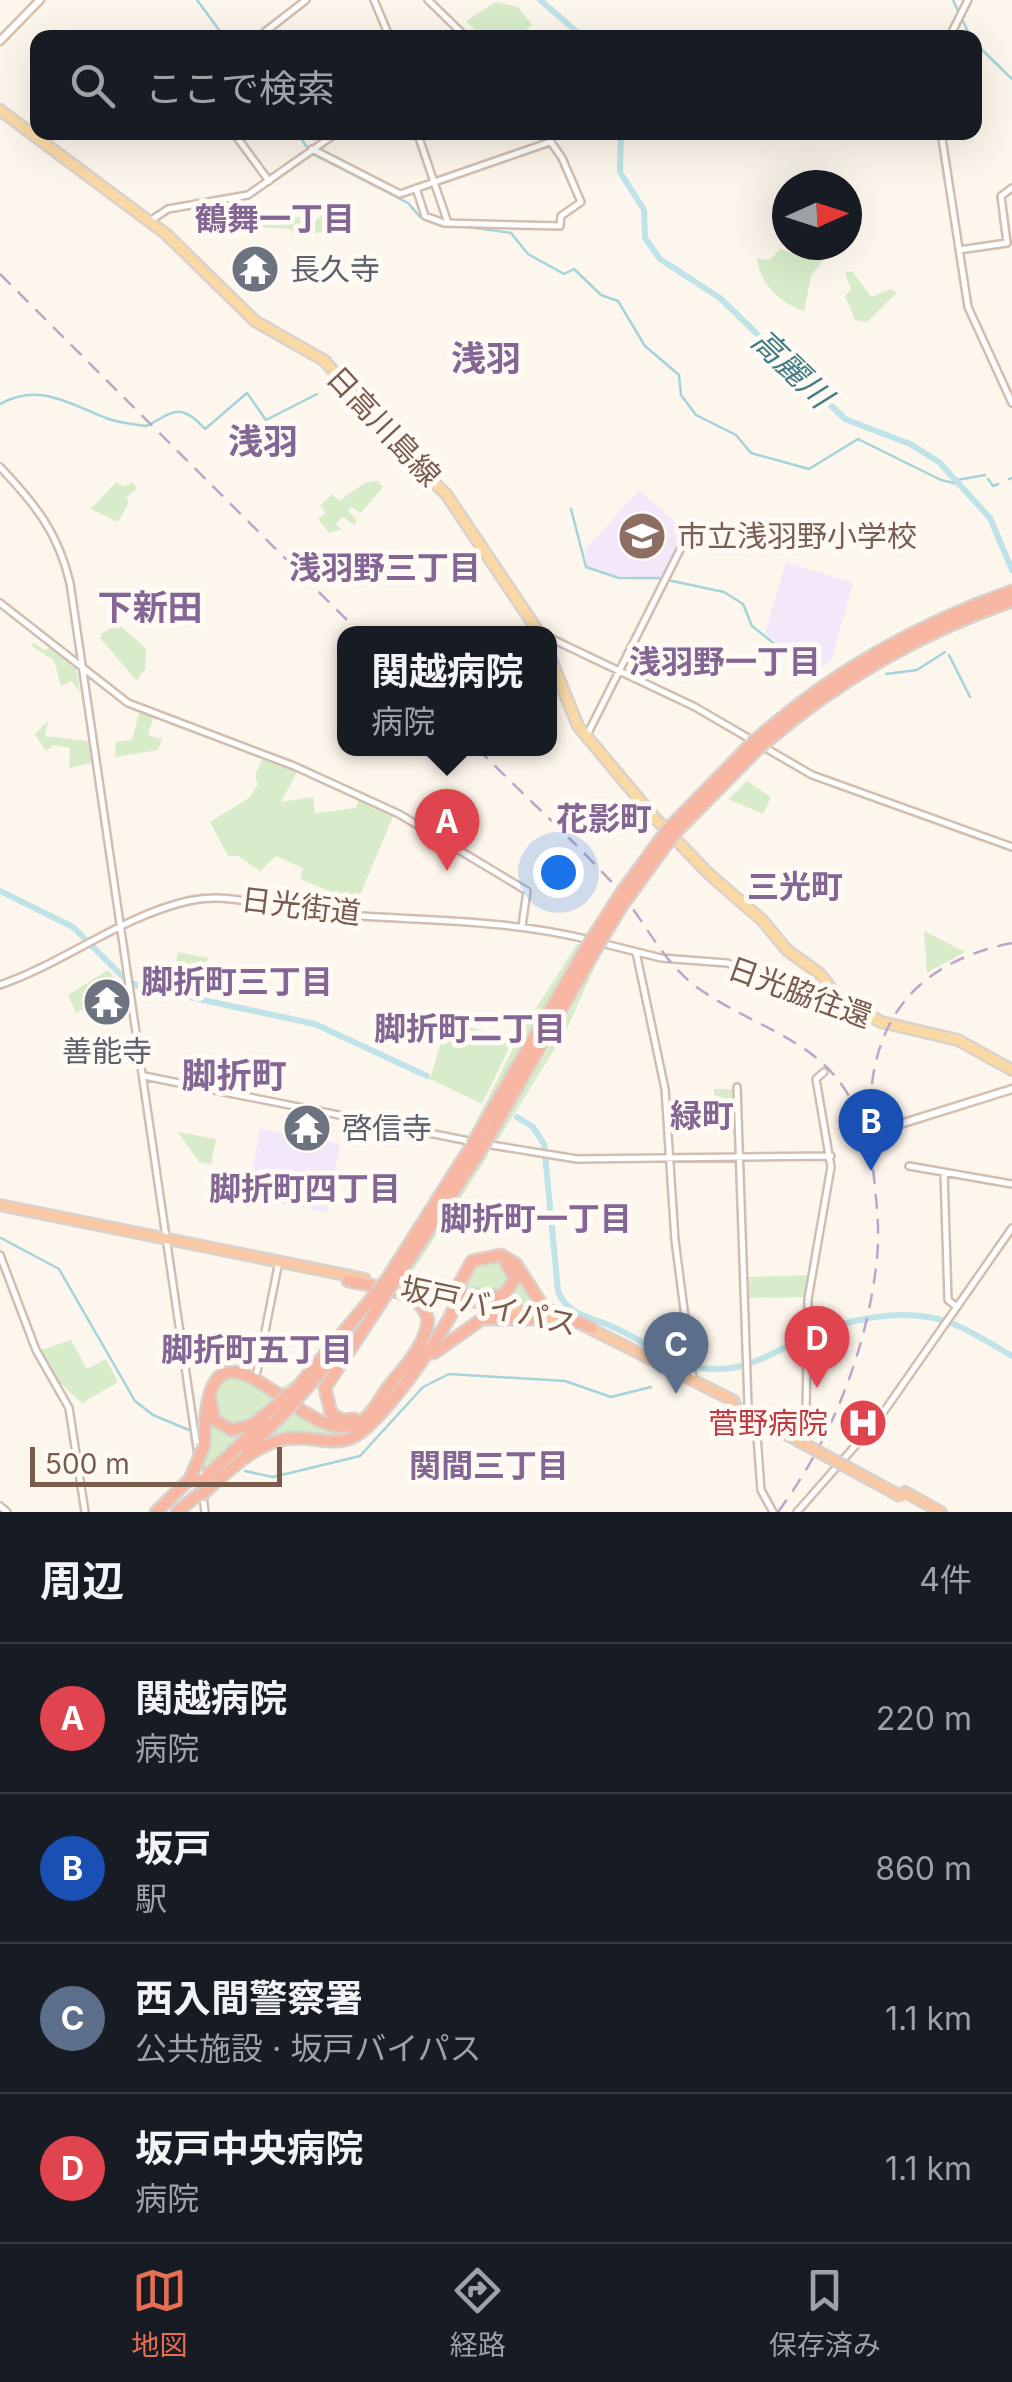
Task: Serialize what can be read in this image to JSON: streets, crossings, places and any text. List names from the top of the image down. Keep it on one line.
{"streets":{"highway":["坂戸バイパス"],"main road":["日高川島線","日光脇往還"],"street":["日光街道"]},"crossings":[["日光街道","日光脇往還"]],"districts":["鶴舞一丁目","浅羽","浅羽","浅羽野三丁目","下新田","浅羽野一丁目","花影町","三光町","脚折町三丁目","脚折町二丁目","脚折町","緑町","脚折町四丁目","脚折町一丁目","脚折町五丁目","関間三丁目"],"water":["高麗川"],"places":{"temple":["長久寺","善能寺","啓信寺"],"school or university":["市立浅羽野小学校"],"hospital":["菅野病院"]},"scale_bar":"500 m","north":"right","page":{"search":"ここで検索","popup":["関越病院","病院"],"pins":["A","B","D","C"],"scale":"500 m","heading":["周辺","4件"],"list":[{"mark":"A","name":"関越病院","note":"病院","value":"220 m"},{"mark":"B","name":"坂戸","note":"駅","value":"860 m"},{"mark":"C","name":"西入間警察署","note":"公共施設 · 坂戸バイパス","value":"1.1 km"},{"mark":"D","name":"坂戸中央病院","note":"病院","value":"1.1 km"}],"nav":["地図","経路","保存済み"]}}
